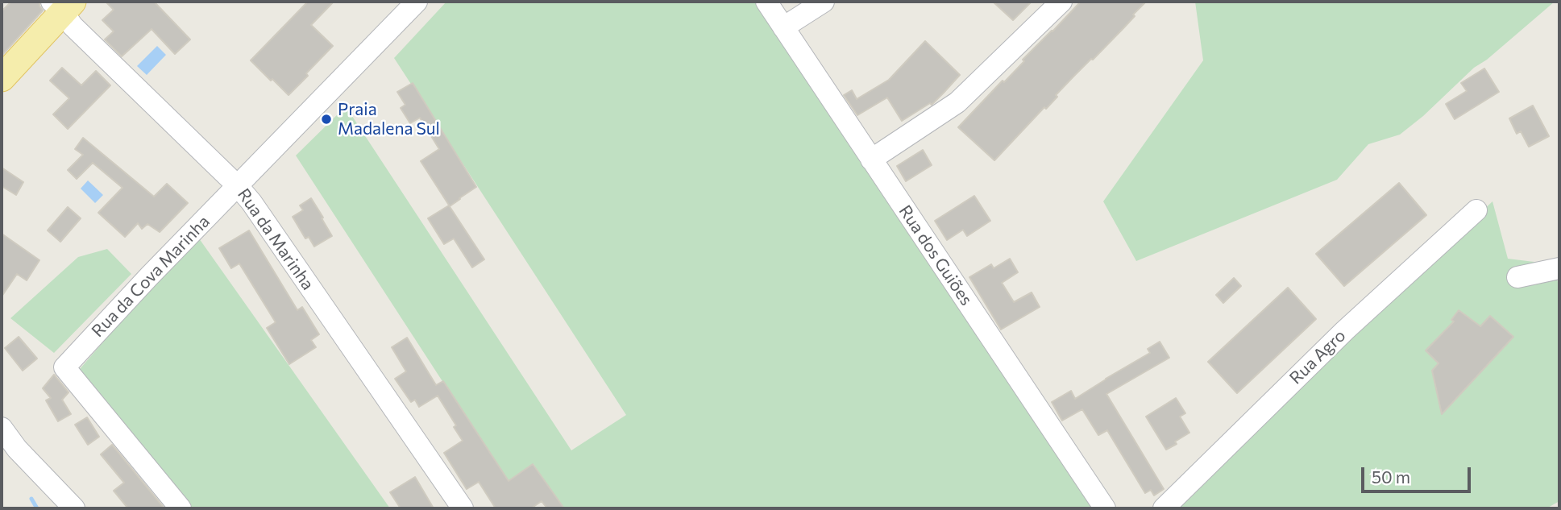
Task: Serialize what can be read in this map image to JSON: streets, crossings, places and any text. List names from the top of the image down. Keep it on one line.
{"streets":{"street":["Rua da Marinha","Rua dos Guiões","Rua da Cova Marinha","Rua Agro"]},"crossings":[["Rua da Marinha","Rua da Cova Marinha"]],"places":["Praia Madalena Sul"],"scale_bar":"50 m"}
